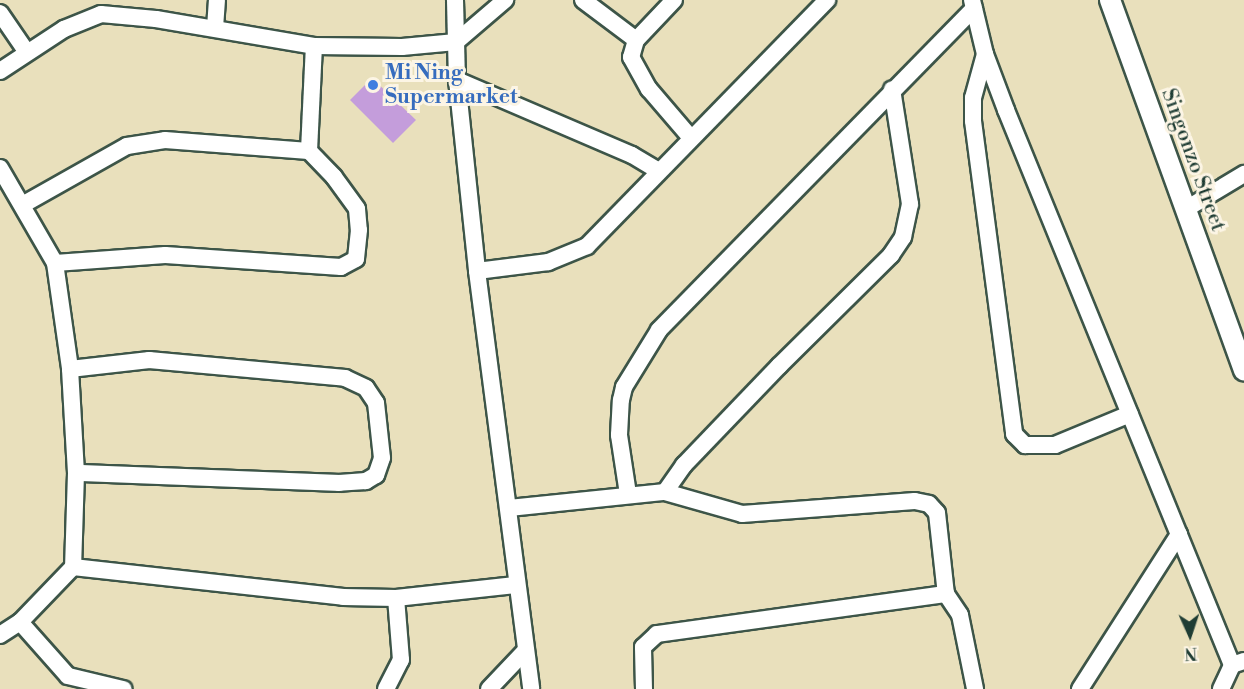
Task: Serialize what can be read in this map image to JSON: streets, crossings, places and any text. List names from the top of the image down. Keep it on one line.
{"streets":{"street":["Singonzo Street"]},"places":["Mi Ning Supermarket"],"north":"bottom"}
